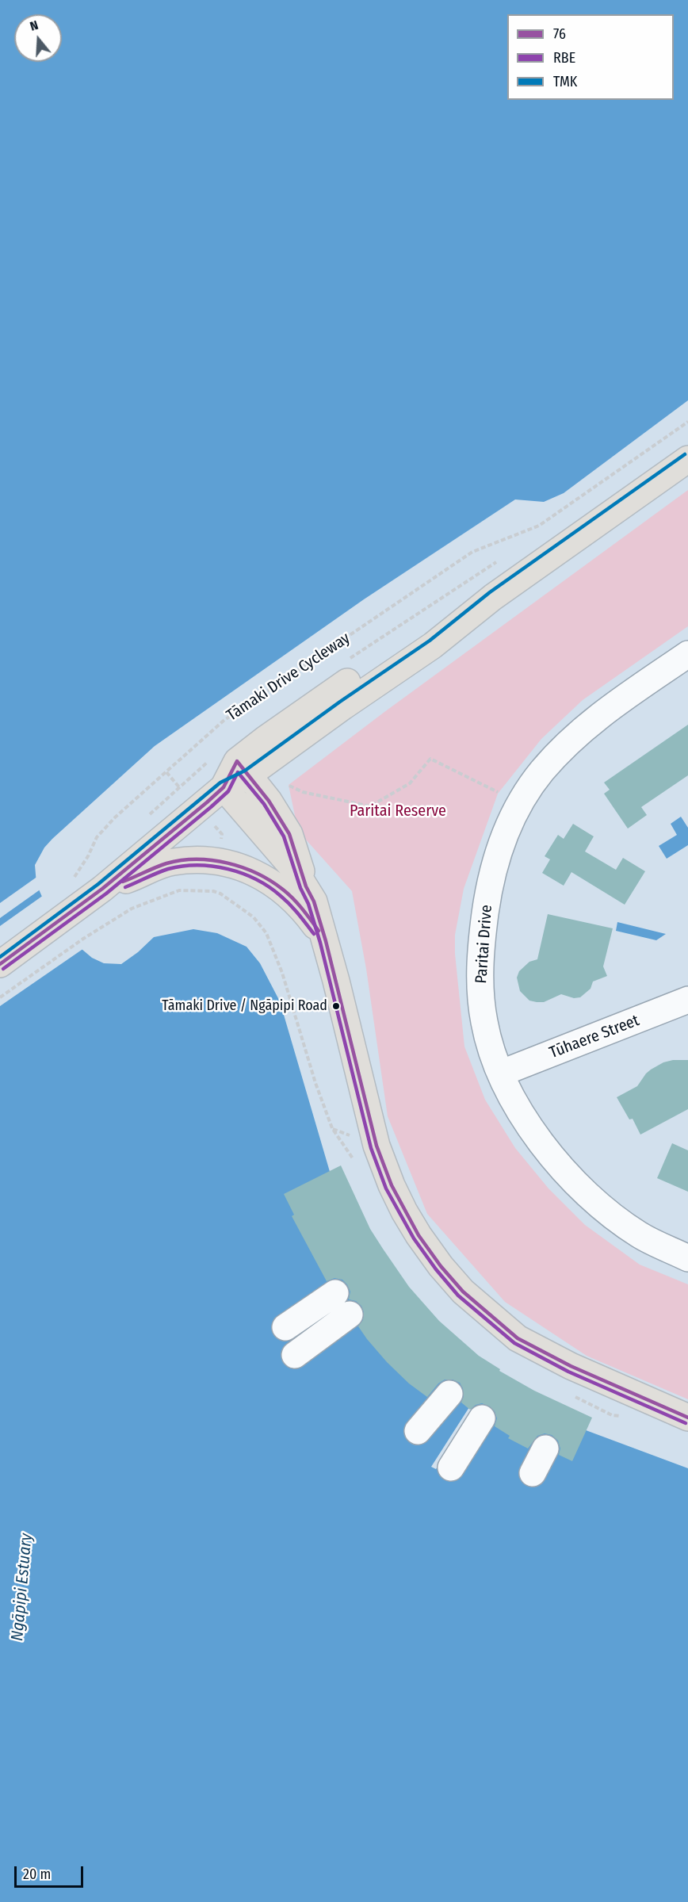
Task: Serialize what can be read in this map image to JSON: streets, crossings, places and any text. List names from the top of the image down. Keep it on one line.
{"streets":{"street":["Paritai Drive","Tūhaere Street"],"path":["Tāmaki Drive Cycleway"]},"crossings":[["Paritai Drive","Tūhaere Street"]],"water":["Ngāpipi Estuary"],"parks":["Paritai Reserve"],"places":["Tāmaki Drive / Ngāpipi Road"],"lines":["transit line TMK","transit line 76","transit line RBE"],"legend":["76","RBE","TMK"],"scale_bar":"20 m","north":"top"}
